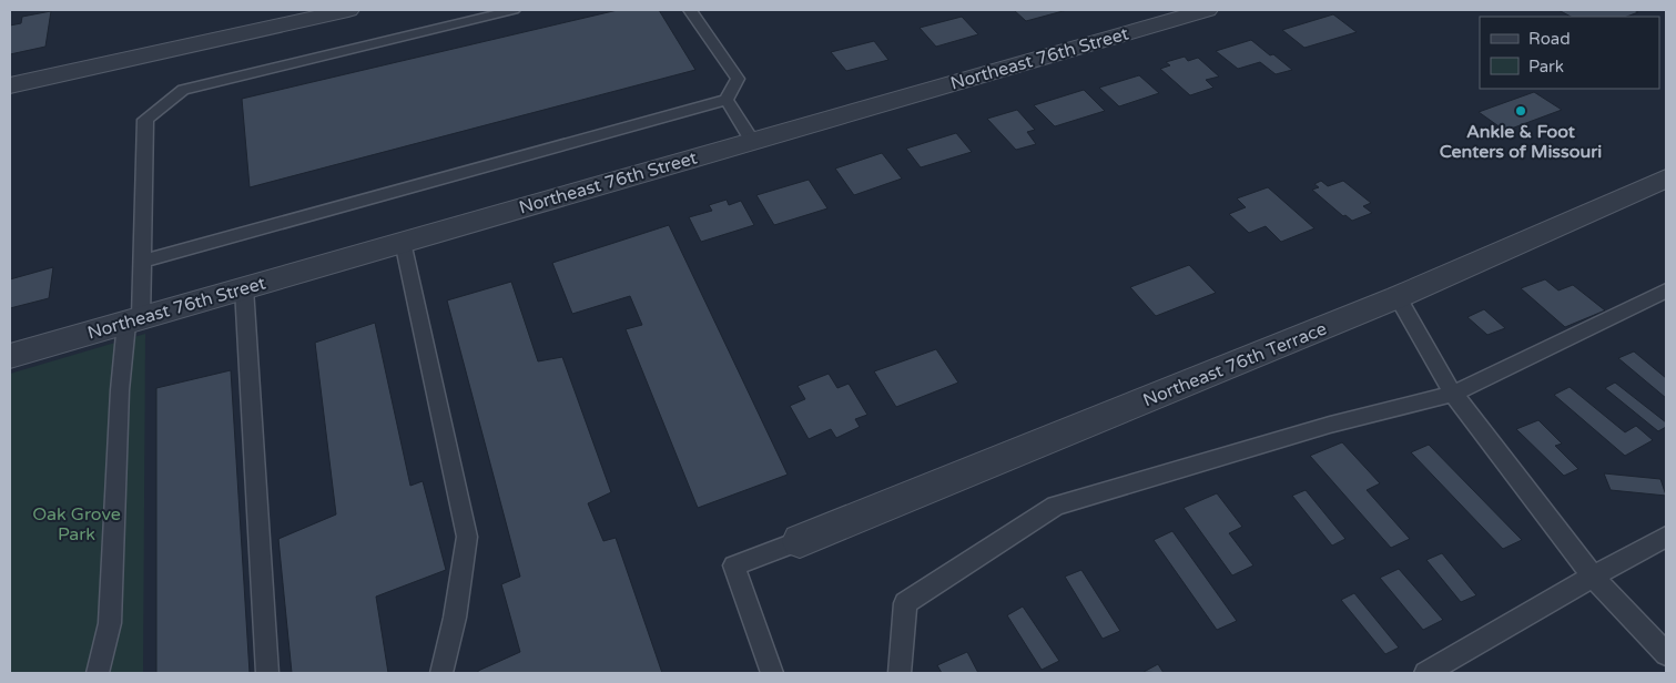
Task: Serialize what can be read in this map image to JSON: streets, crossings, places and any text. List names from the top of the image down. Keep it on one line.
{"streets":{"street":["Northeast 76th Street","Northeast 76th Terrace"]},"parks":["Oak Grove Park"],"places":["Ankle & Foot Centers of Missouri"],"legend":["Road","Park"]}
